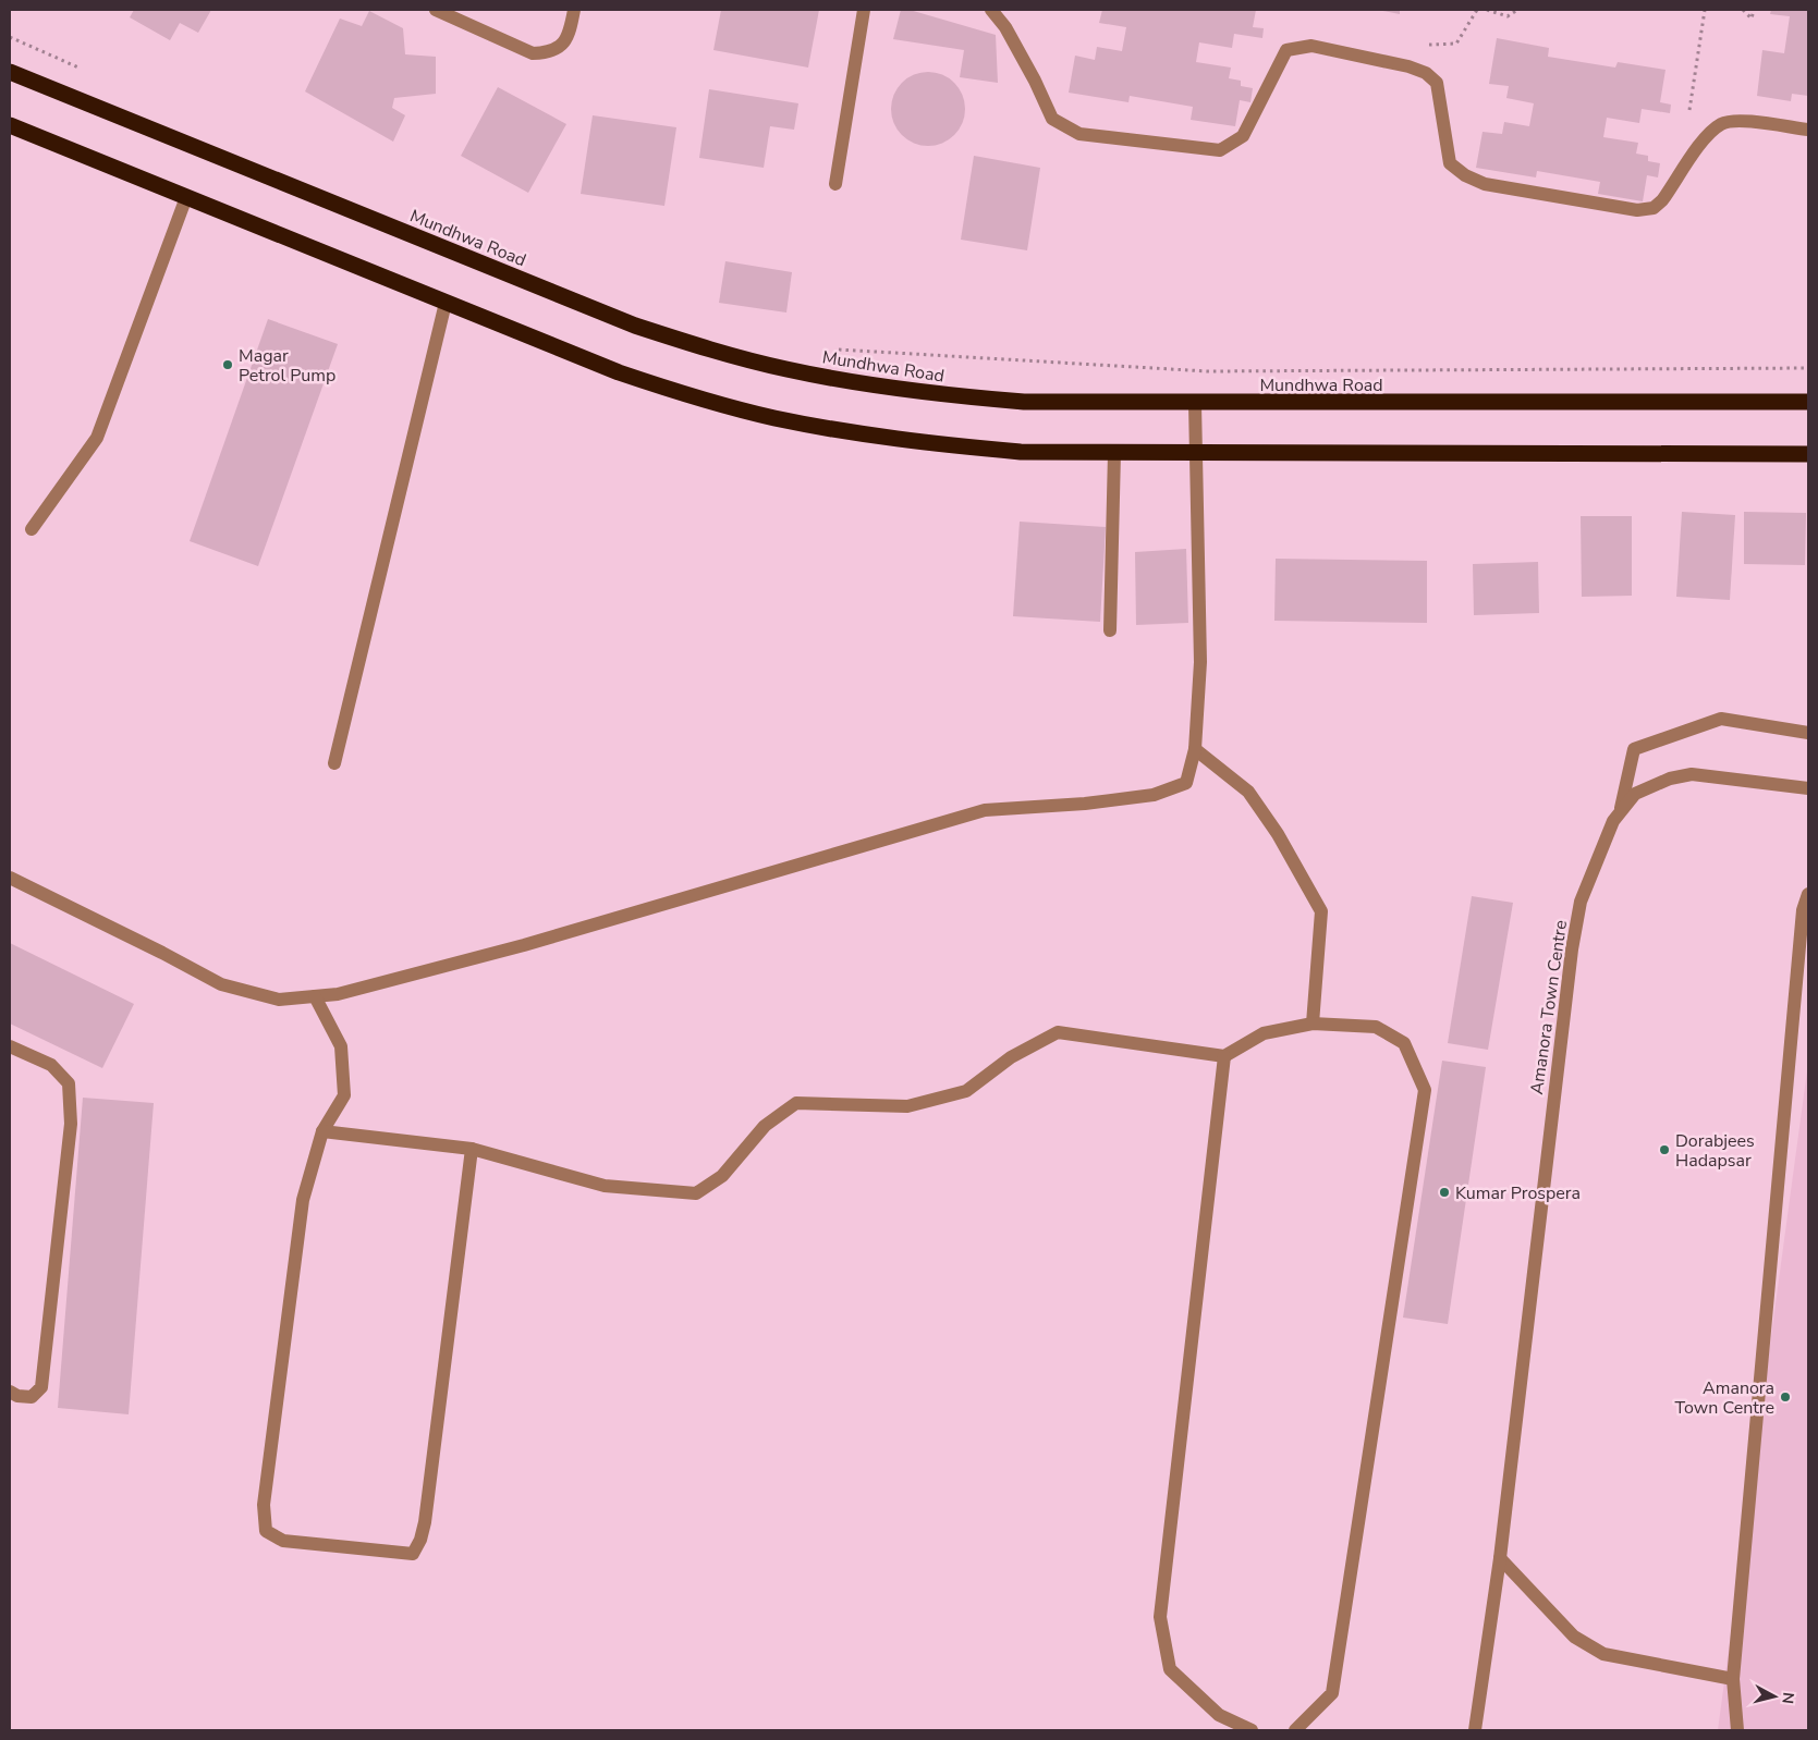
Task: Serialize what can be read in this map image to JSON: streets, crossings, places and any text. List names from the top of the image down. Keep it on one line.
{"streets":{"highway":["Mundhwa Road"],"street":["Amanora Town Centre"]},"places":["Magar Petrol Pump","Dorabjees Hadapsar","Kumar Prospera","Amanora Town Centre"],"north":"right"}
